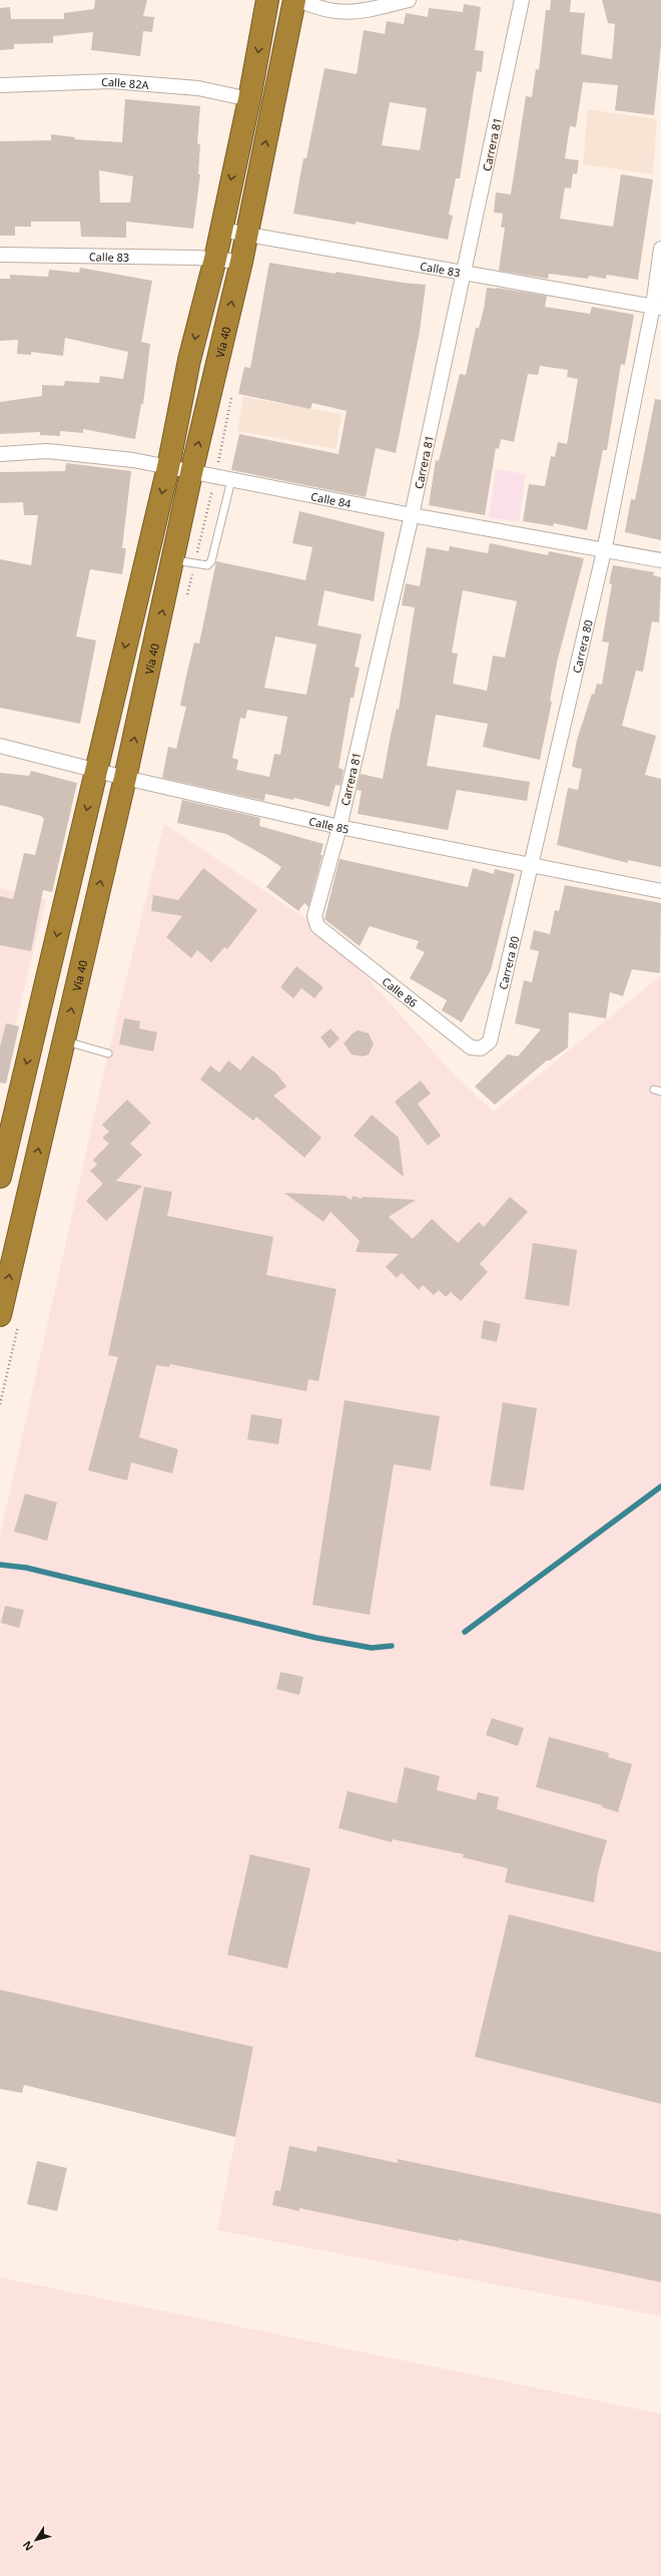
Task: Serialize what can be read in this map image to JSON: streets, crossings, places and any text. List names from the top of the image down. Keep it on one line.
{"streets":{"highway":["Vía 40"],"street":["Calle 82A","Carrera 81","Calle 83","Calle 84","Carrera 80","Calle 85","Calle 86"]},"crossings":[["Carrera 81","Calle 83"],["Carrera 81","Calle 84"],["Carrera 81","Calle 85"],["Carrera 81","Calle 86"],["Calle 83","Vía 40"],["Calle 83","Carrera 80"],["Vía 40","Calle 84"],["Vía 40","Calle 85"],["Calle 84","Carrera 80"],["Carrera 80","Calle 85"],["Carrera 80","Calle 86"]],"north":"bottom left"}
